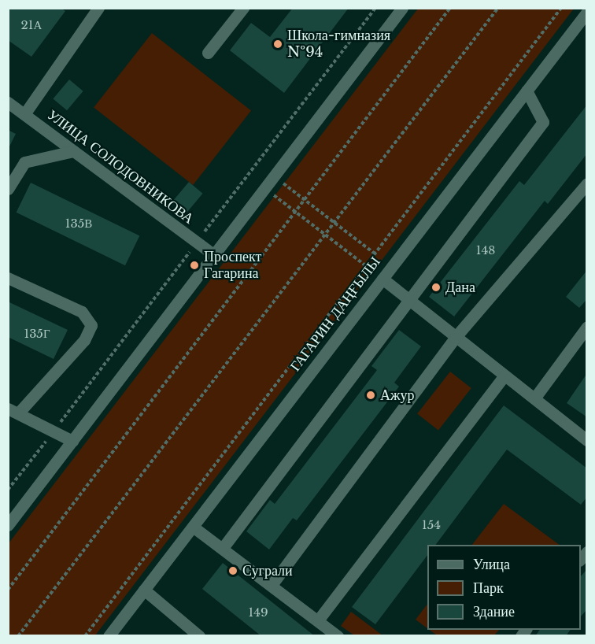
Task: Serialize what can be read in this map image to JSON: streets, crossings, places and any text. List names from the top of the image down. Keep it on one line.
{"streets":{"street":["УЛИЦА СОЛОДОВНИКОВА","ГАГАРИН ДАҢҒЫЛЫ"]},"places":["Школа-гимназия №94","Проспект Гагарина","Дана","Ажур","Суграли"],"house_numbers":["21А","135В","148","135Г","154","149"],"legend":["Улица","Парк","Здание"]}
